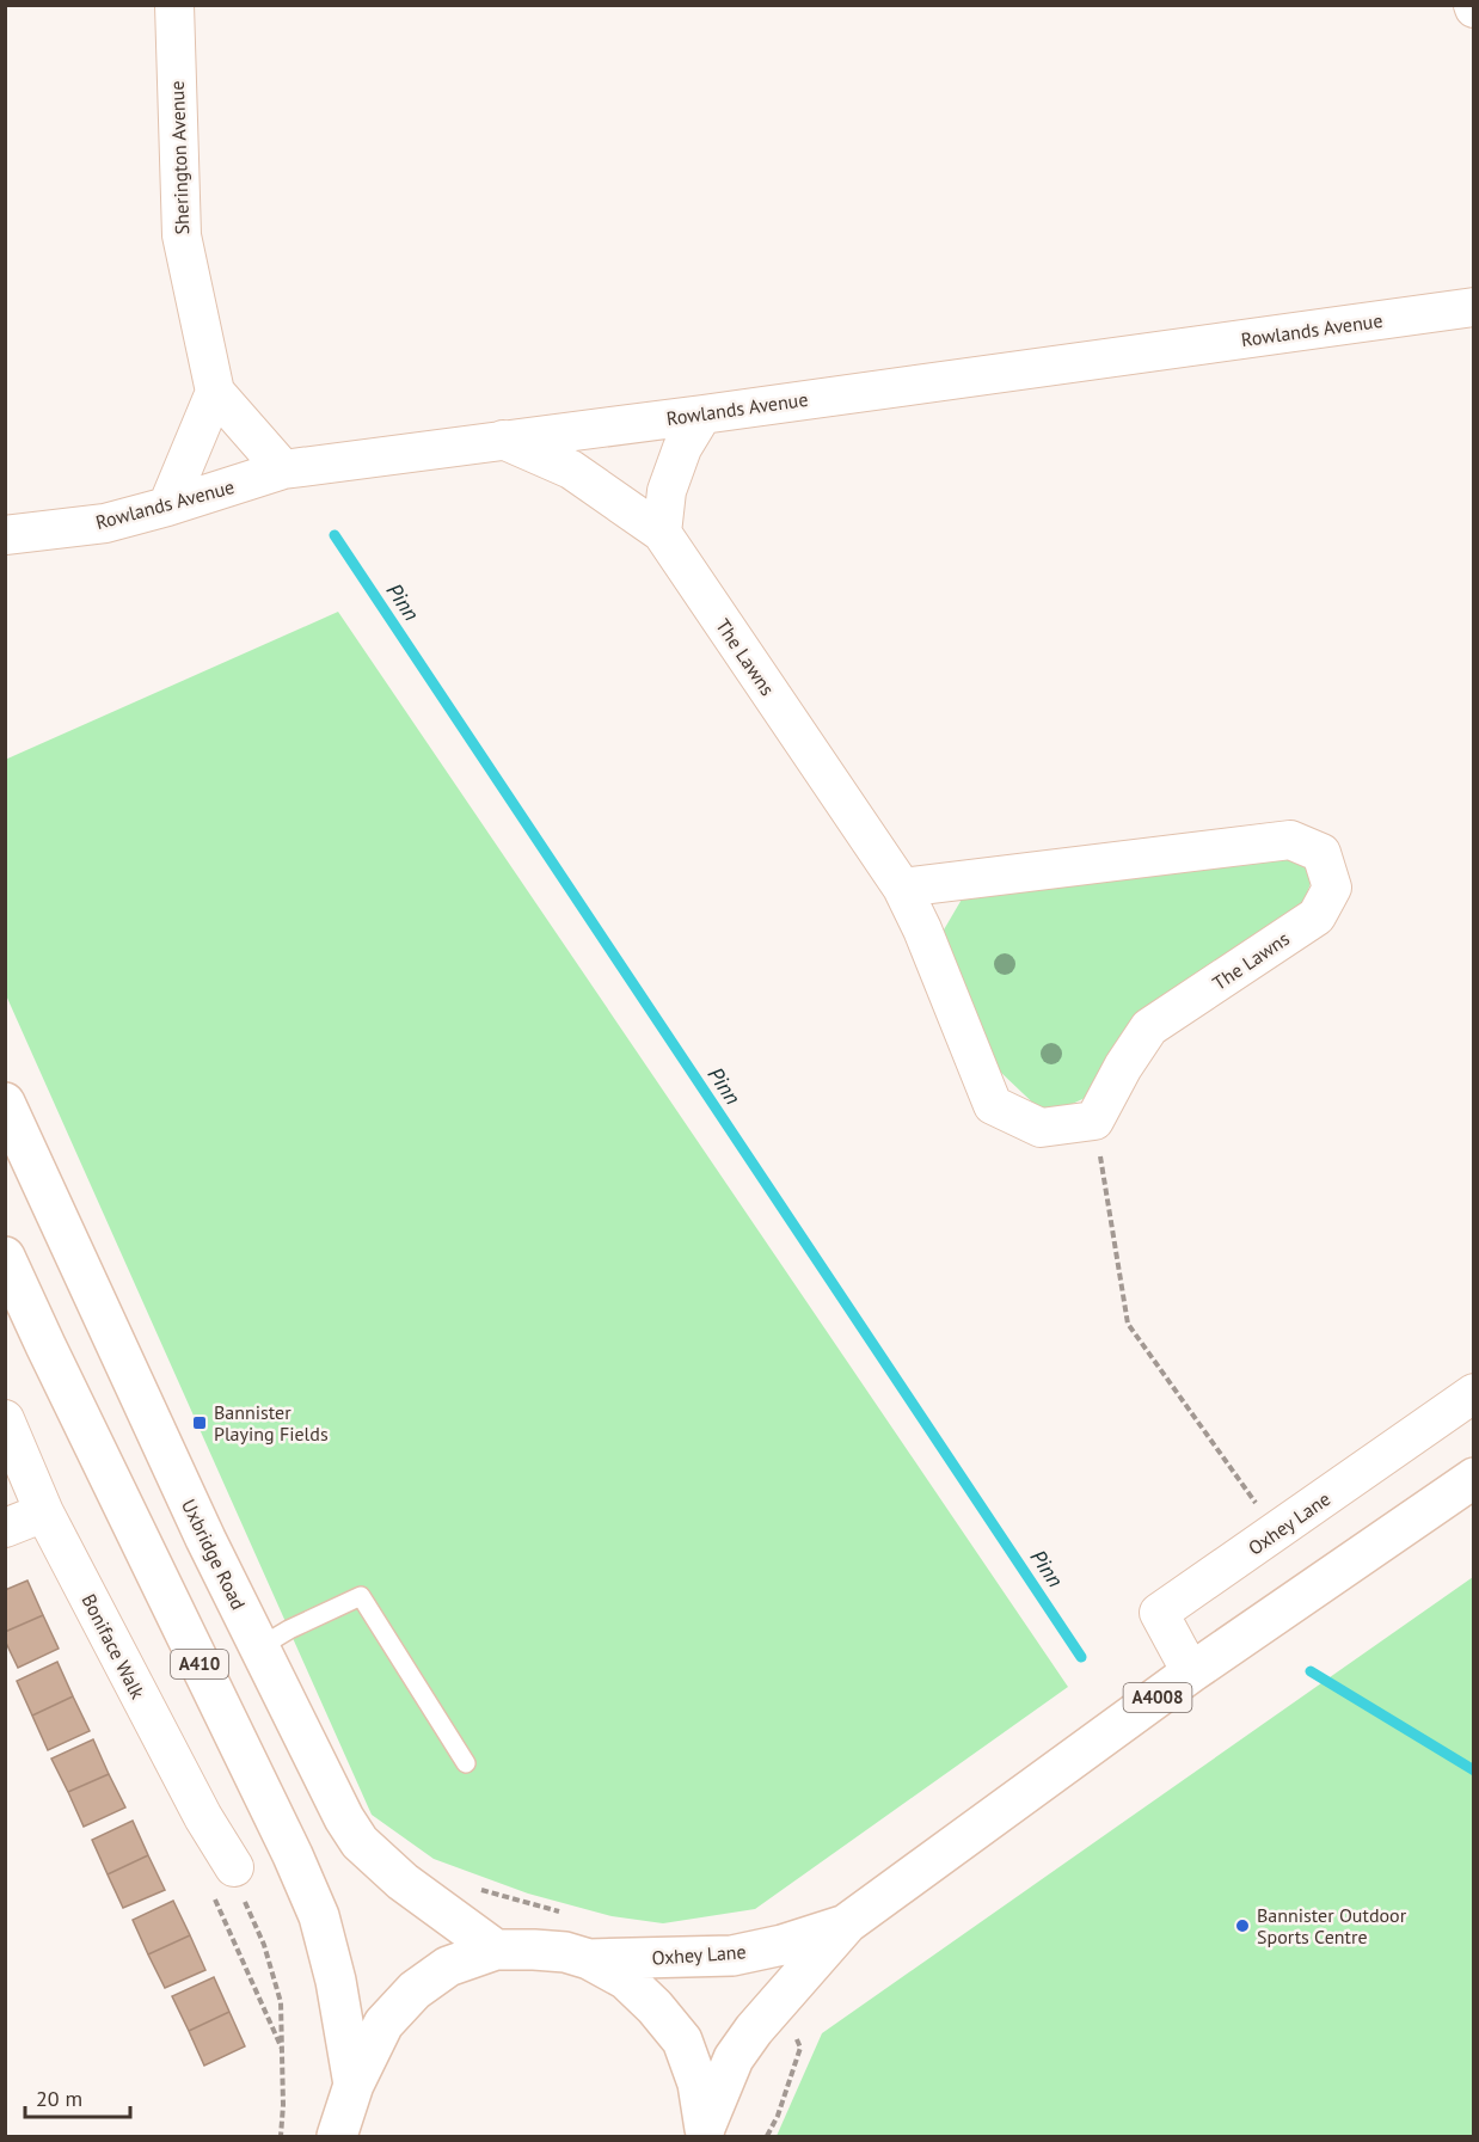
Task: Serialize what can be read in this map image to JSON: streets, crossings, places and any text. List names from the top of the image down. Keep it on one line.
{"streets":{"main road":["Oxhey Lane","Uxbridge Road","A410","A4008"],"street":["Sherington Avenue","Rowlands Avenue","The Lawns","Boniface Walk"]},"crossings":[["Sherington Avenue","Rowlands Avenue"]],"water":["Pinn"],"places":{"transit":["Bannister Playing Fields"],"other":["Bannister Outdoor Sports Centre"]},"scale_bar":"20 m"}
